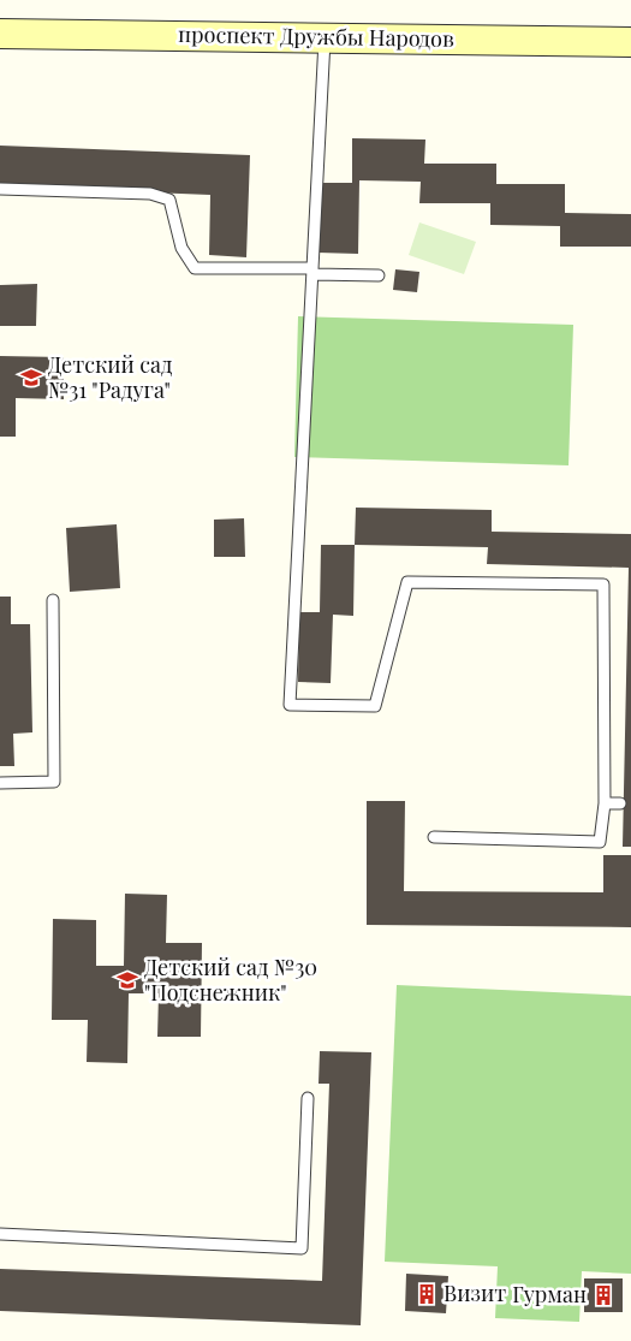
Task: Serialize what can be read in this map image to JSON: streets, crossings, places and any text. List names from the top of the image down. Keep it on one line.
{"streets":{"main road":["проспект Дружбы Народов"]},"places":{"school or university":["Детский сад №31 \"Радуга\"","Детский сад №30 \"Подснежник\""],"building":["Визит","Гурман"]}}
